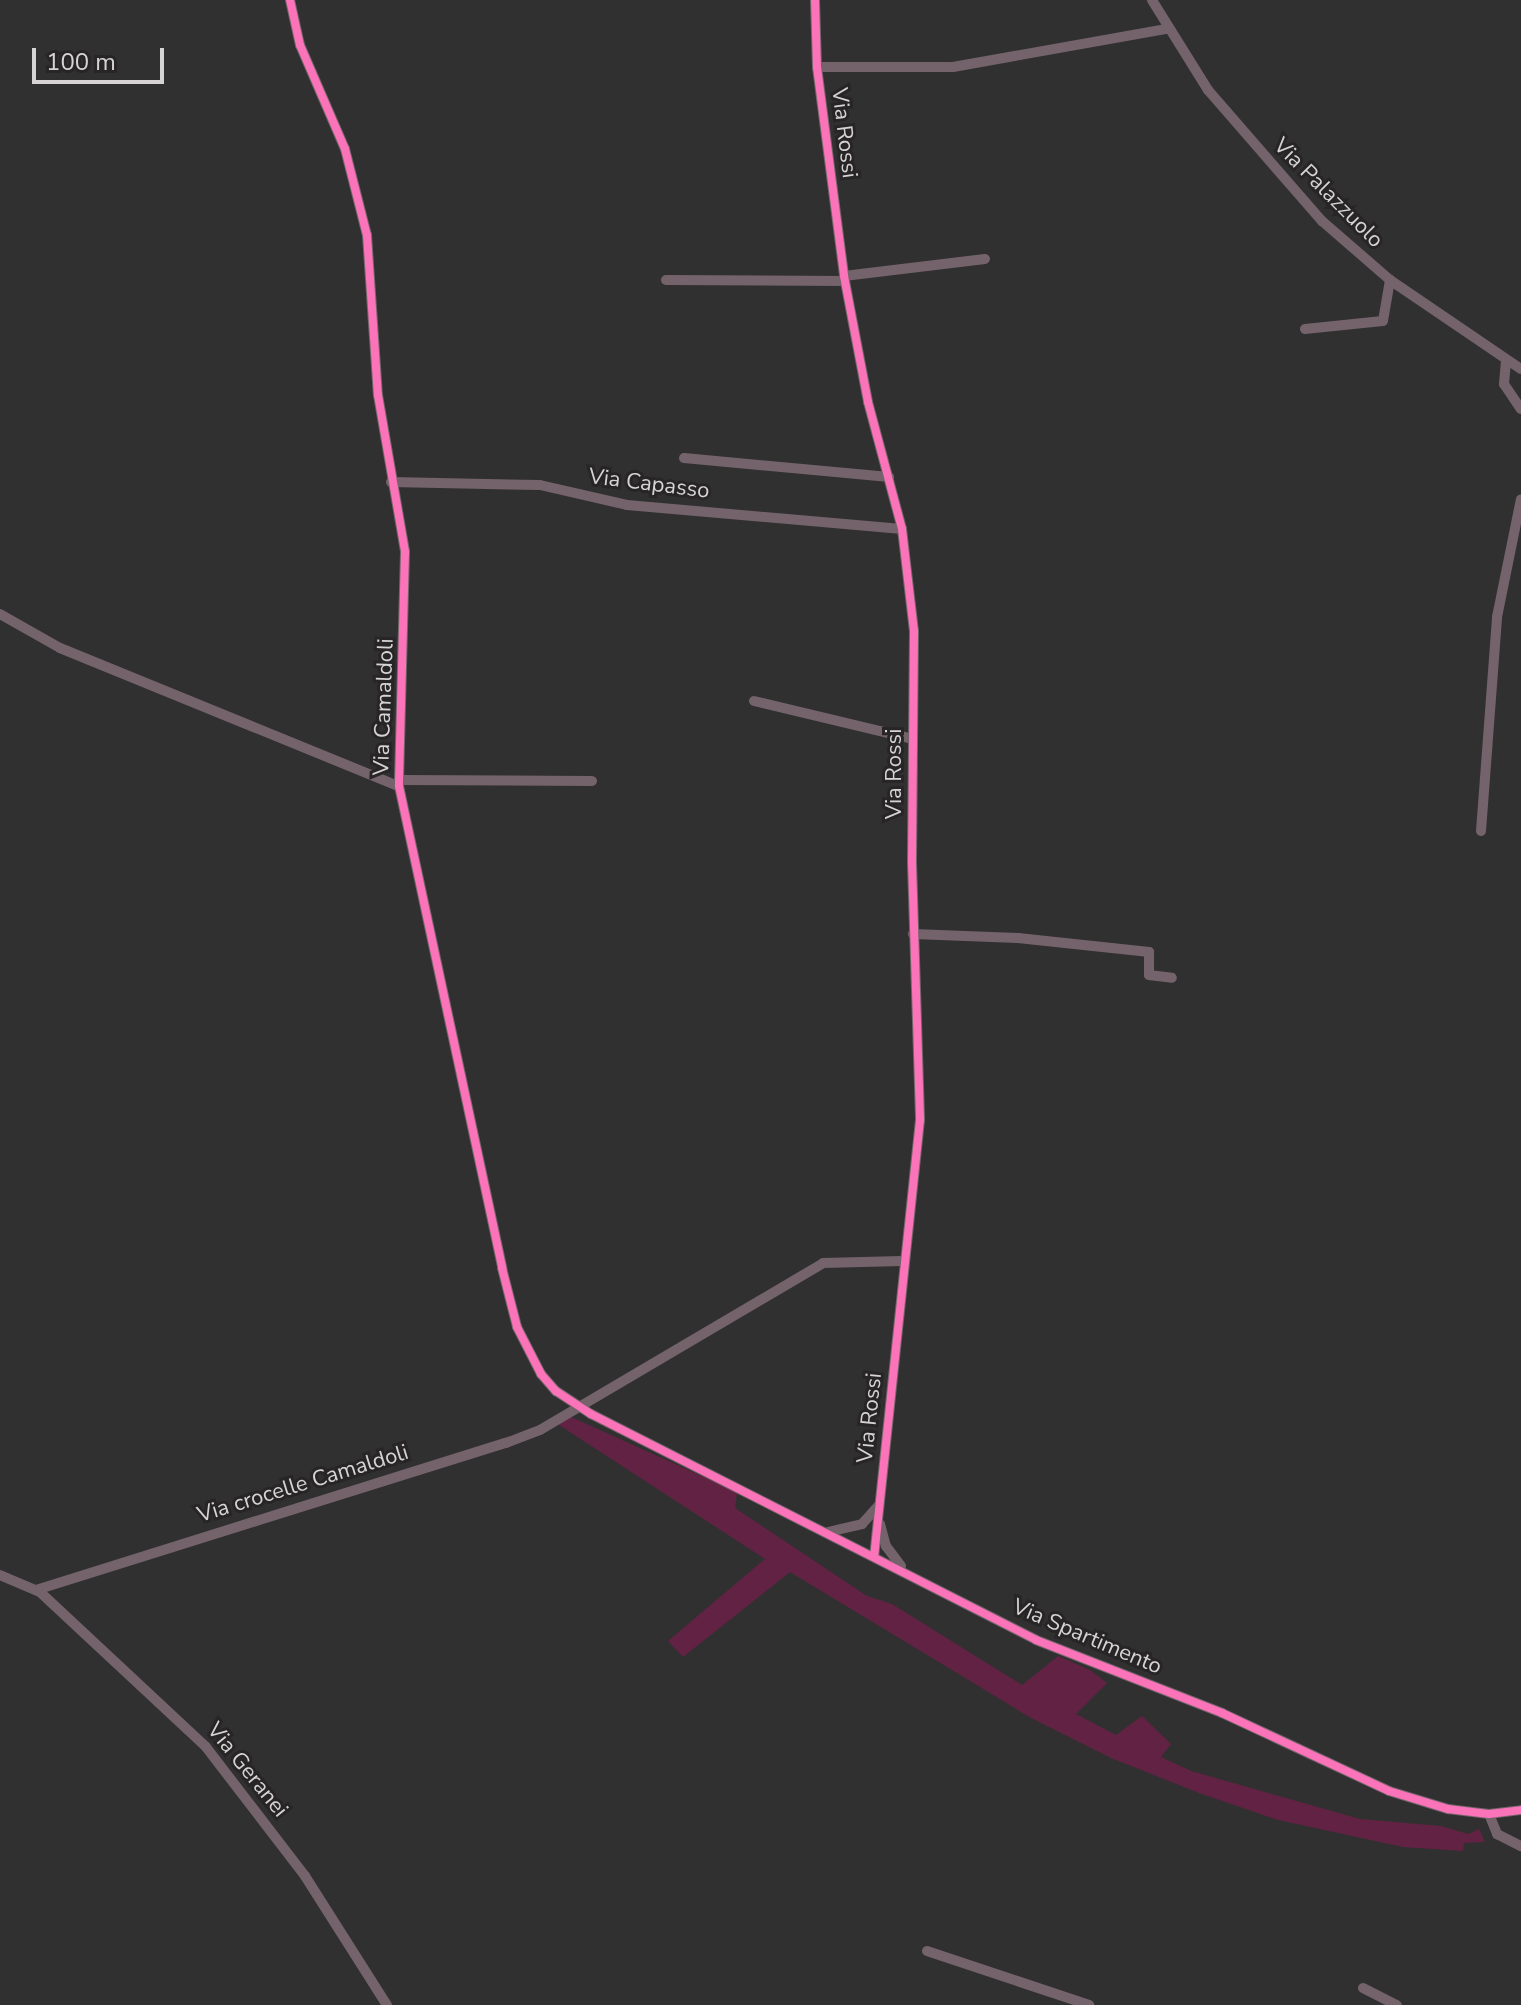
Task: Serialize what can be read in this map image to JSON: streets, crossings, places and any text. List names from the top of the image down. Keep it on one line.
{"streets":{"street":["Via Rossi","Via Palazzuolo","Via Capasso","Via Camaldoli","Via crocelle Camaldoli","Via Spartimento","Via Geranei"]},"crossings":[["Via Rossi","Via Capasso"],["Via Rossi","Via crocelle Camaldoli"],["Via Rossi","Via Spartimento"],["Via Capasso","Via Camaldoli"],["Via Camaldoli","Via crocelle Camaldoli"],["Via Camaldoli","Via Spartimento"],["Via crocelle Camaldoli","Via Spartimento"],["Via crocelle Camaldoli","Via Geranei"]],"scale_bar":"100 m"}
